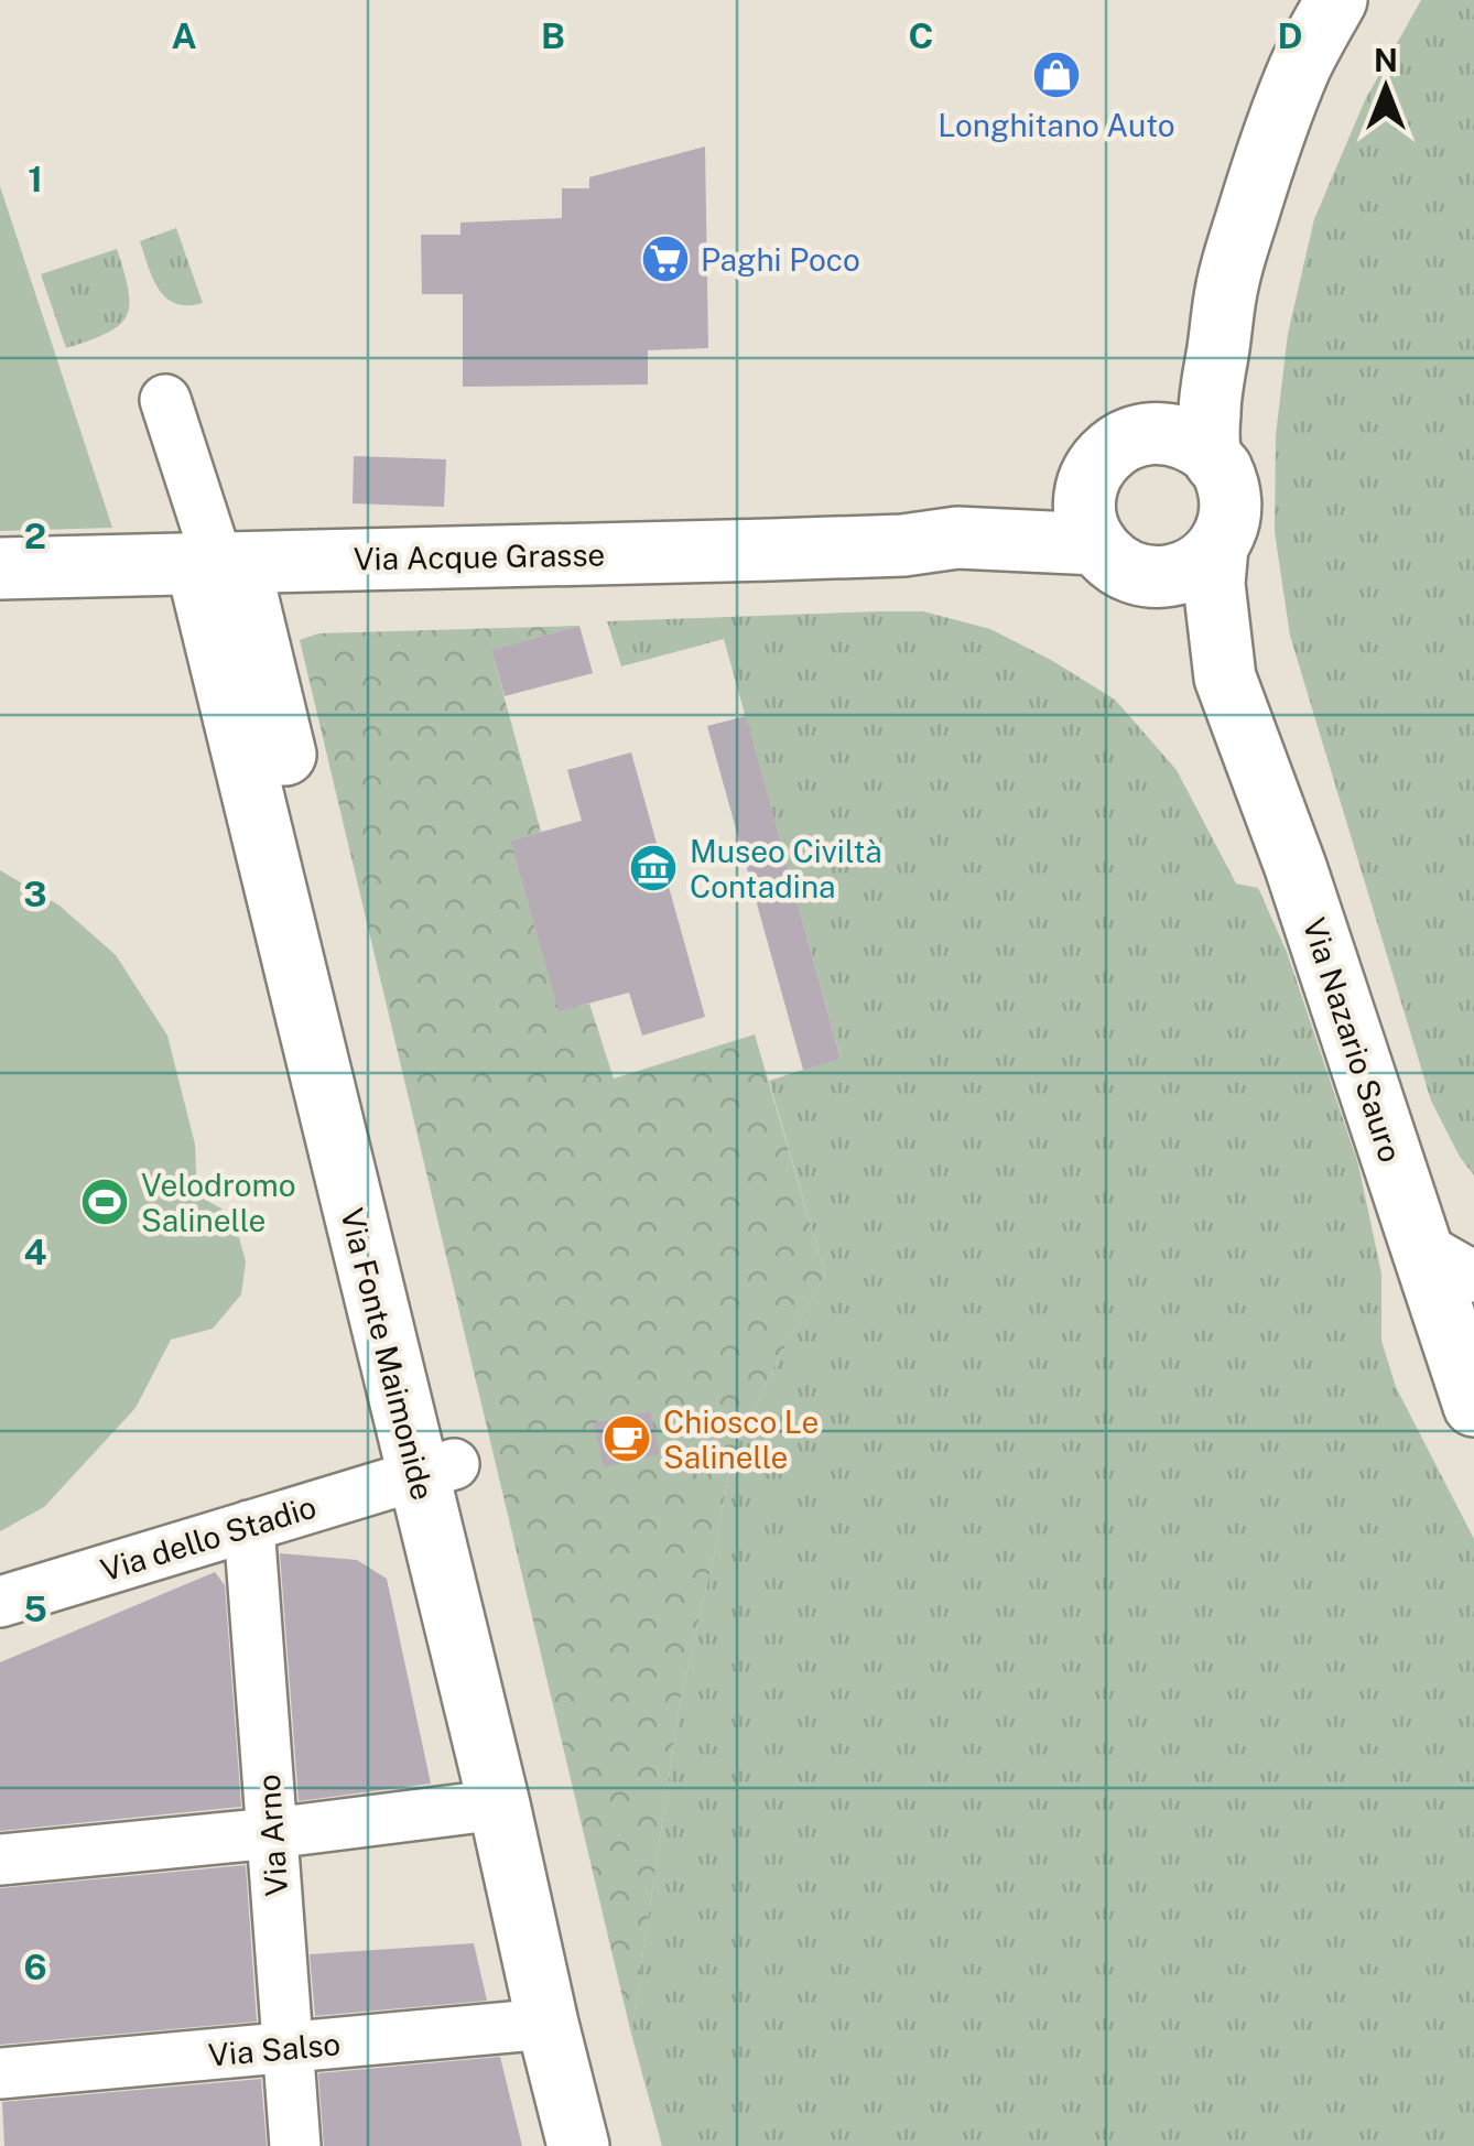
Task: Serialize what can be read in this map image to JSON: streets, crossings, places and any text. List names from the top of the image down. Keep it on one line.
{"streets":{"street":["Via Acque Grasse","Via Nazario Sauro","Via Fonte Maimonide","Via dello Stadio","Via Arno","Via Salso"]},"crossings":[["Via Acque Grasse","Via Fonte Maimonide"],["Via Fonte Maimonide","Via dello Stadio"],["Via Fonte Maimonide","Via Salso"],["Via dello Stadio","Via Arno"],["Via Arno","Via Salso"]],"places":{"shop":["Longhitano Auto"],"supermarket":["Paghi Poco"],"museum":["Museo Civiltà Contadina"],"sports":["Velodromo Salinelle"],"cafe":["Chiosco Le Salinelle"]},"north":"top","grid":{"columns":["A","B","C","D"],"rows":["1","2","3","4","5","6"]}}
